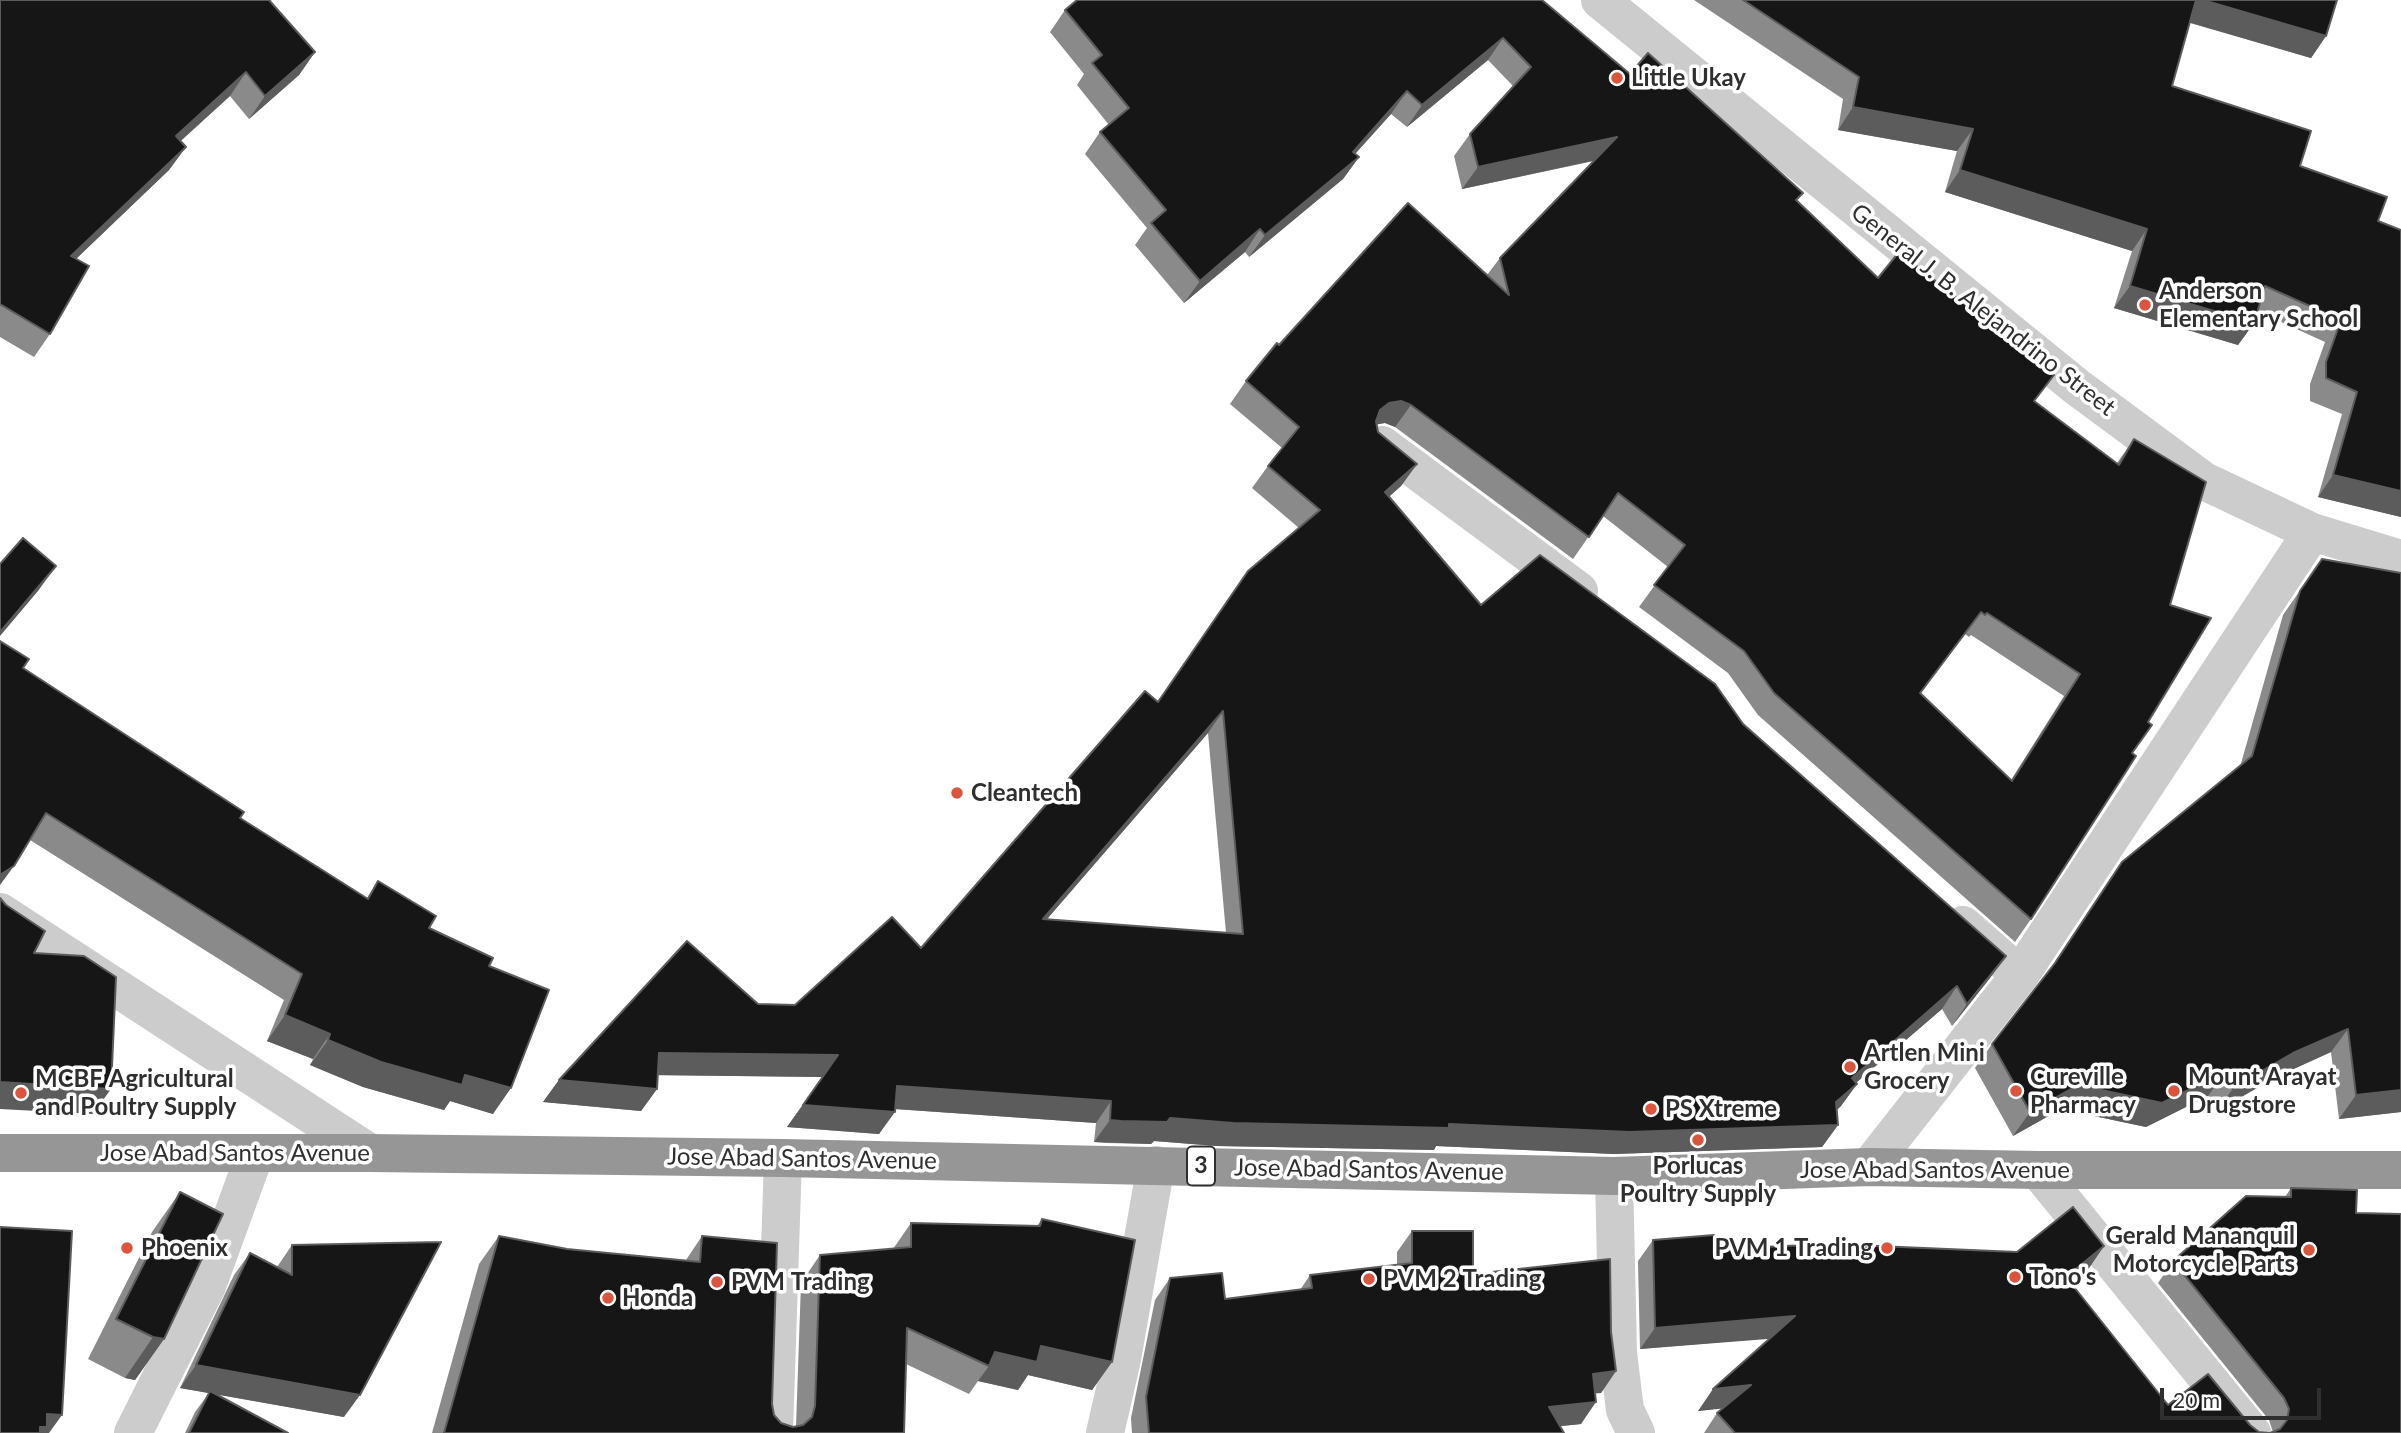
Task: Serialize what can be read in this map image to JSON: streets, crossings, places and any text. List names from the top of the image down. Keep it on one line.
{"streets":{"highway":["Jose Abad Santos Avenue","3"],"street":["General J. B. Alejandrino Street"]},"places":["Little Ukay","Anderson Elementary School","Cleantech","Artlen Mini Grocery","Cureville Pharmacy","Mount Arayat Drugstore","MCBF Agricultural and Poultry Supply","PS Xtreme","Porlucas Poultry Supply","Phoenix","PVM 1 Trading","Gerald Mananquil Motorcycle Parts","Tono's","PVM 2 Trading","PVM Trading","Honda"],"scale_bar":"20 m"}
